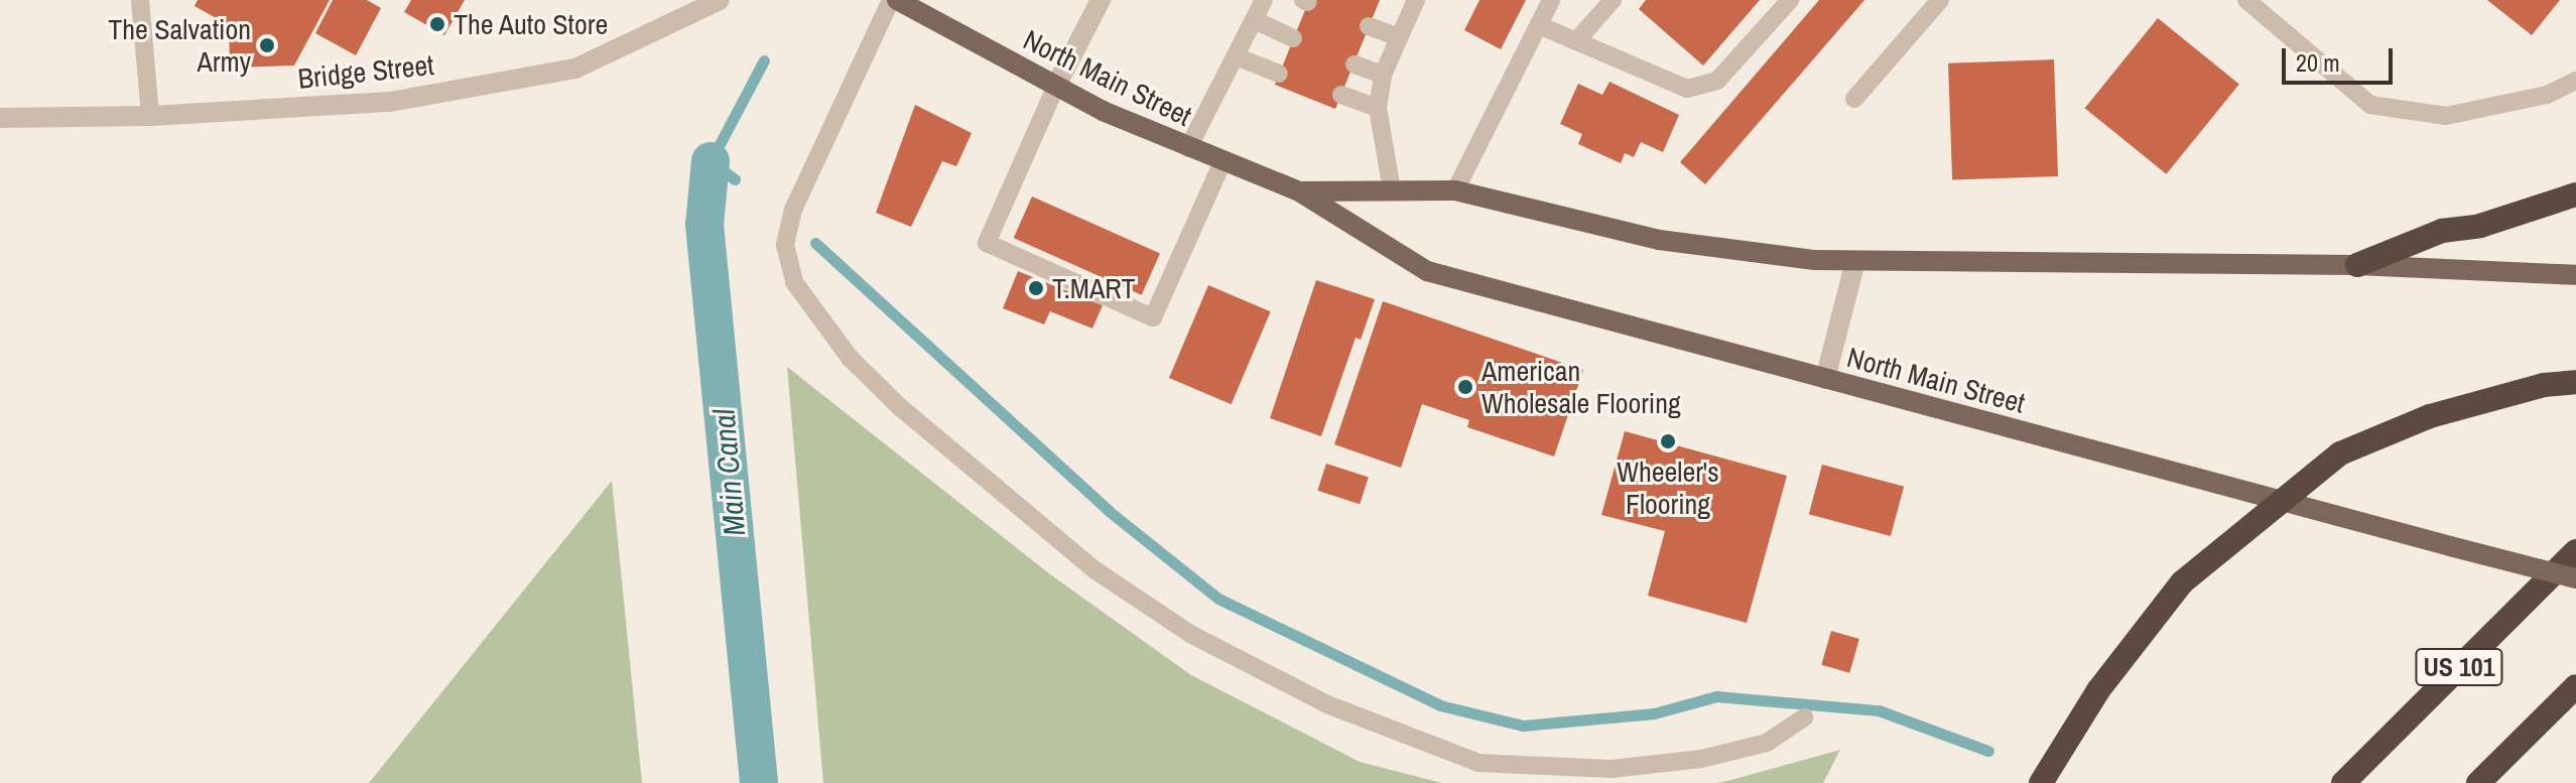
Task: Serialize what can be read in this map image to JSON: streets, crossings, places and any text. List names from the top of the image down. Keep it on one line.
{"streets":{"highway":["US 101"],"main road":["North Main Street"],"street":["Bridge Street"]},"water":["Main Canal"],"places":["The Auto Store","The Salvation Army","T.MART","American Wholesale Flooring","Wheeler's Flooring"],"scale_bar":"20 m"}
